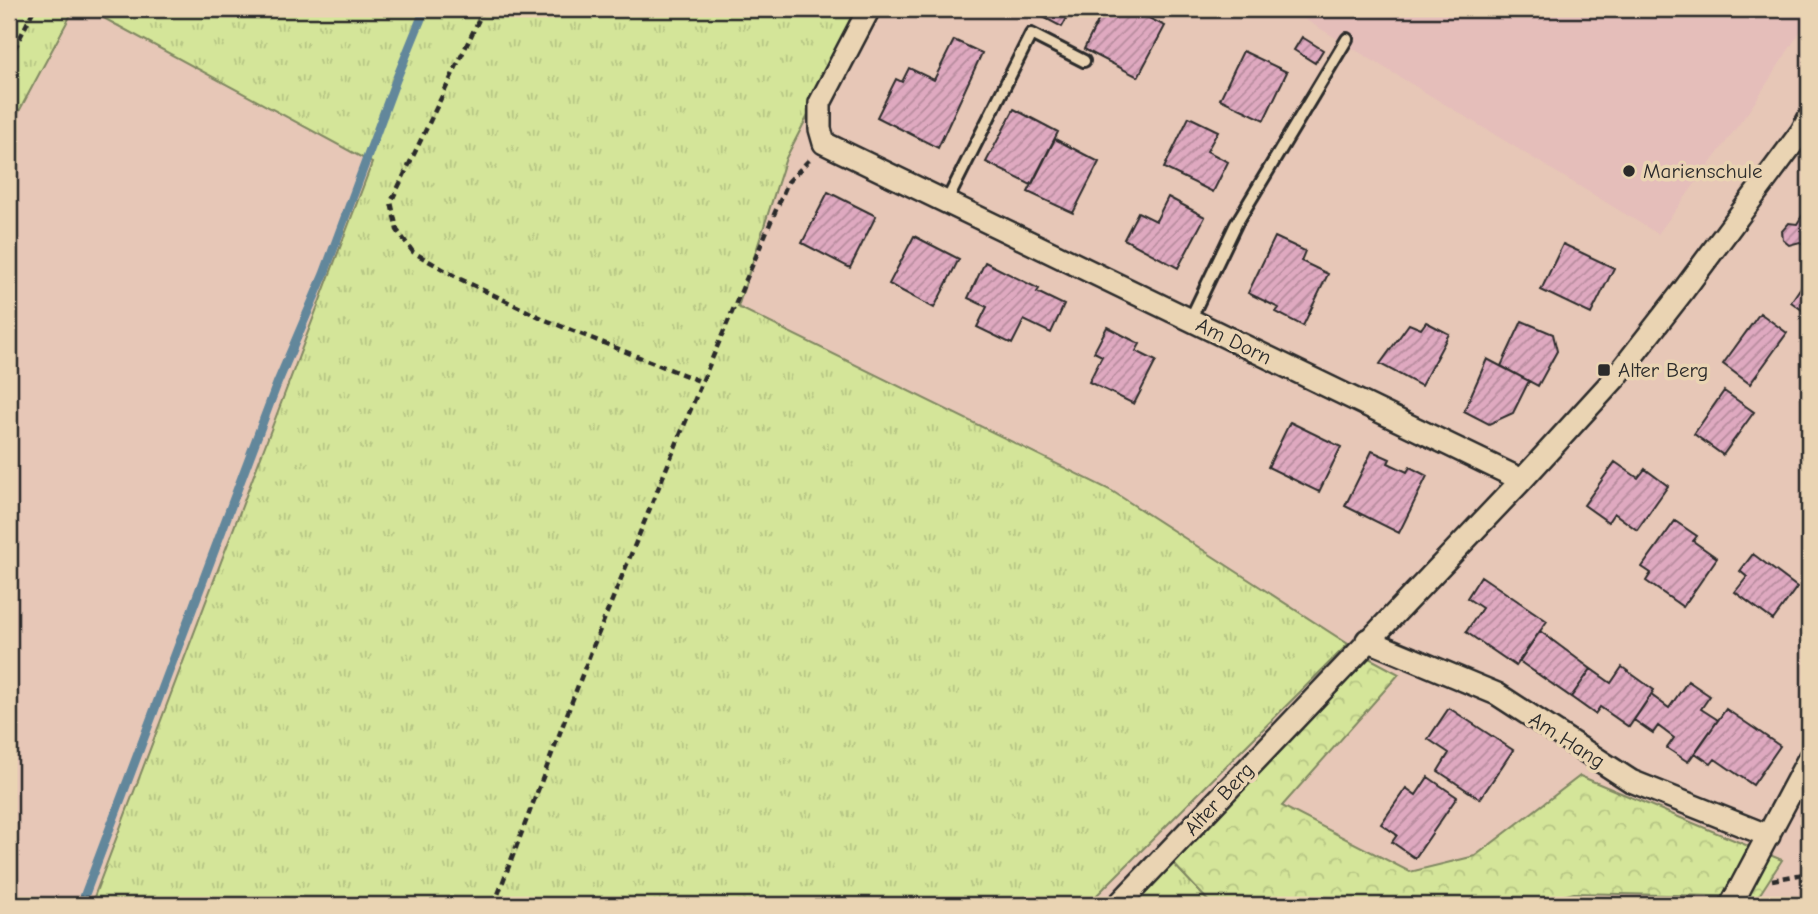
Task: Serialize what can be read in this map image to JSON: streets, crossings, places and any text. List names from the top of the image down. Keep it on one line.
{"streets":{"street":["Am Dorn","Am Hang","Alter Berg"]},"crossings":[["Am Dorn","Alter Berg"],["Am Hang","Alter Berg"]],"places":{"other":["Marienschule"],"transit":["Alter Berg"]}}
